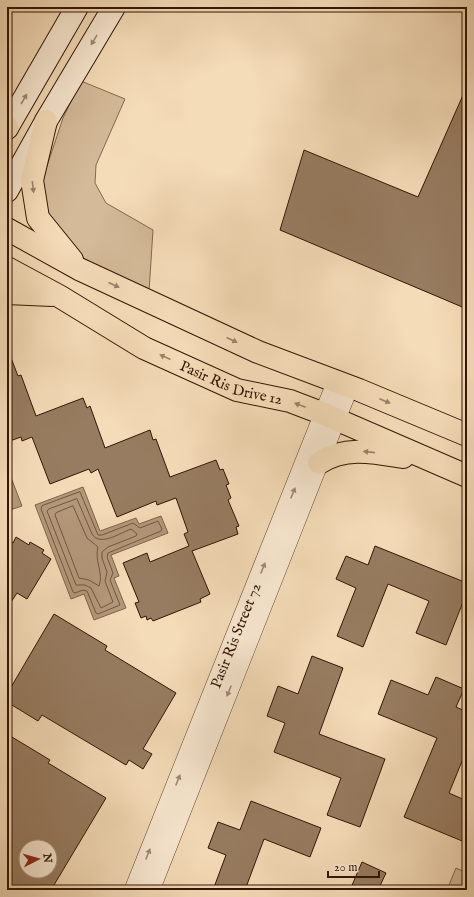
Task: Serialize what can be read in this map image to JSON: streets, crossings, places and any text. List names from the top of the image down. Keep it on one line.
{"streets":{"main road":["Pasir Ris Drive 12"],"street":["Pasir Ris Street 72"]},"crossings":[["Pasir Ris Drive 12","Pasir Ris Street 72"]],"scale_bar":"20 m","north":"right"}
